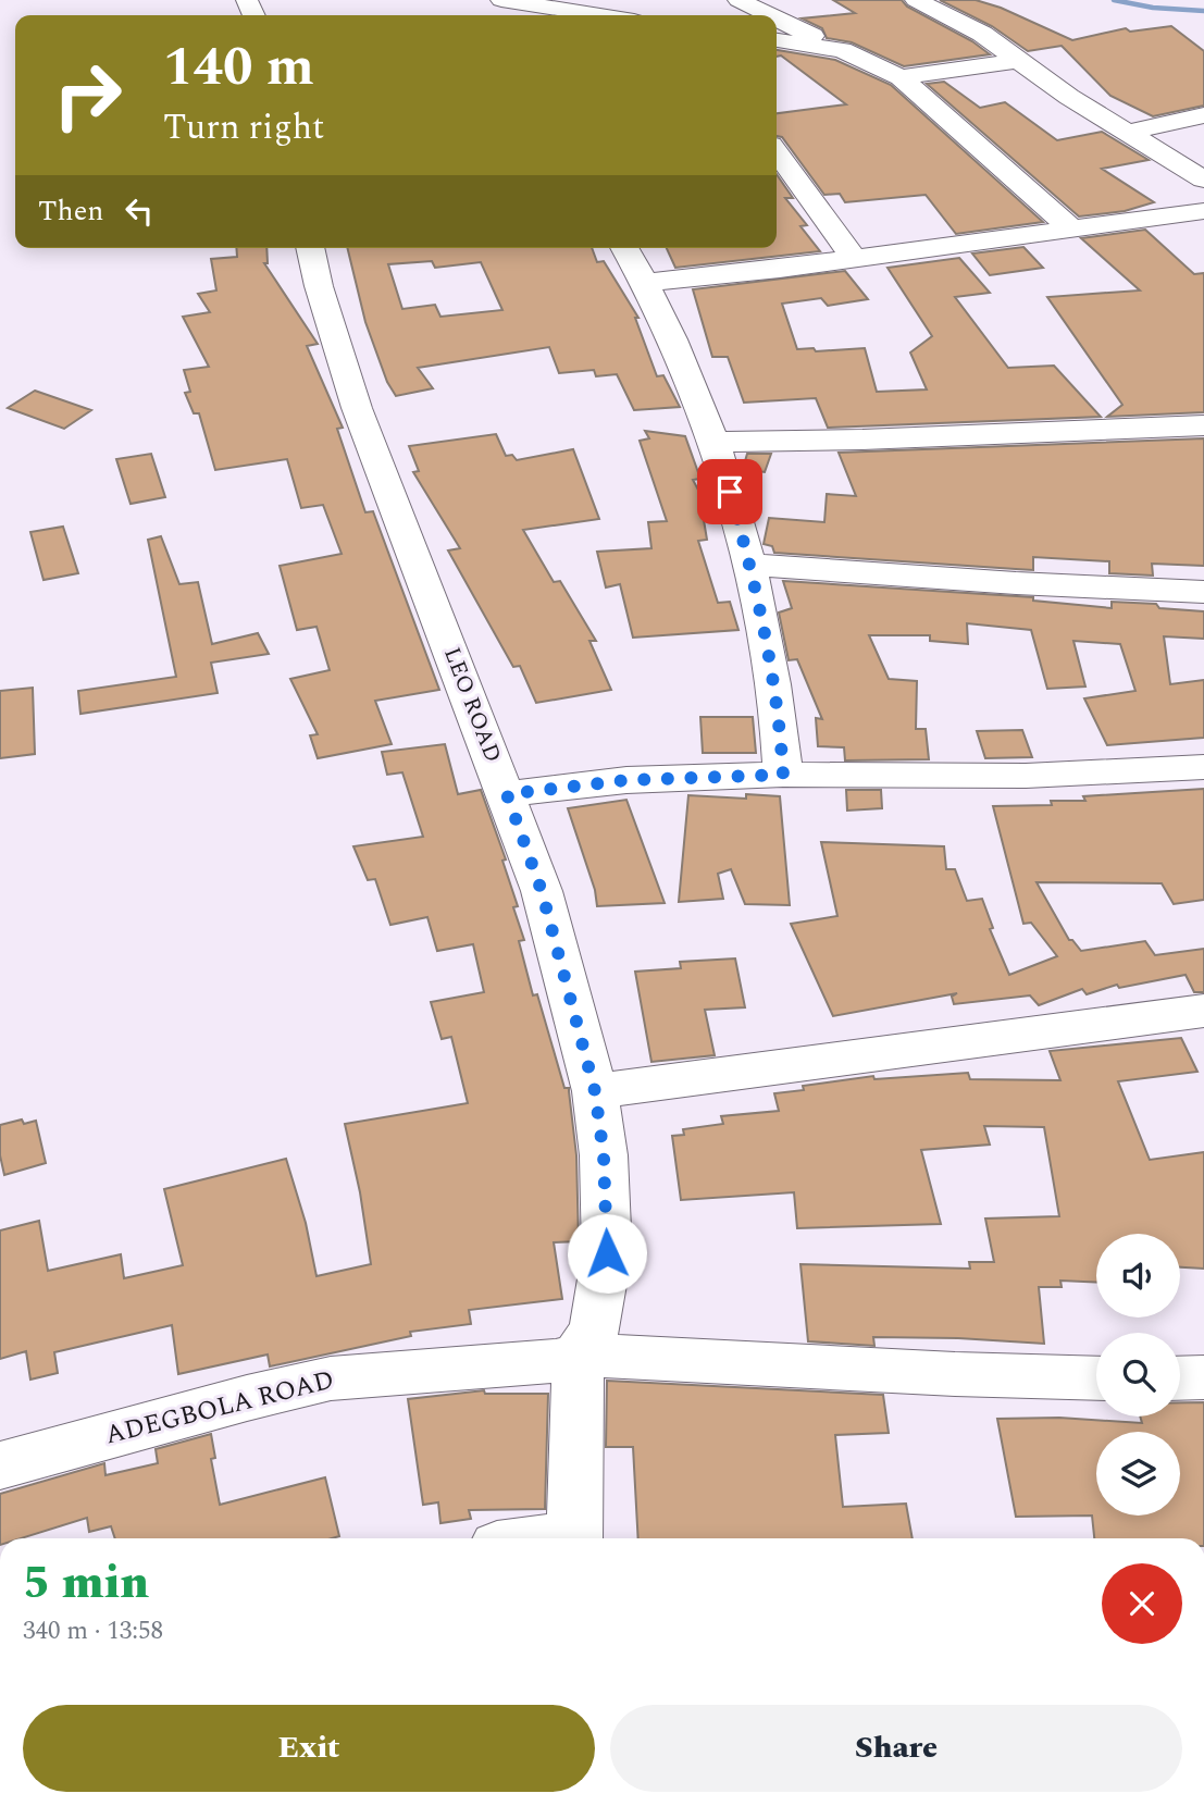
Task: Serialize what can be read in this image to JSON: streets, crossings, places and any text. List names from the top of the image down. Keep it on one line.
{"streets":{"street":["LEO ROAD","ADEGBOLA ROAD"]},"crossings":[["LEO ROAD","ADEGBOLA ROAD"]],"page":{"turn":["140 m","Turn right"],"then":"Then","heading":["5 min","340 m · 13:58"],"buttons":["Exit","Share"]}}
